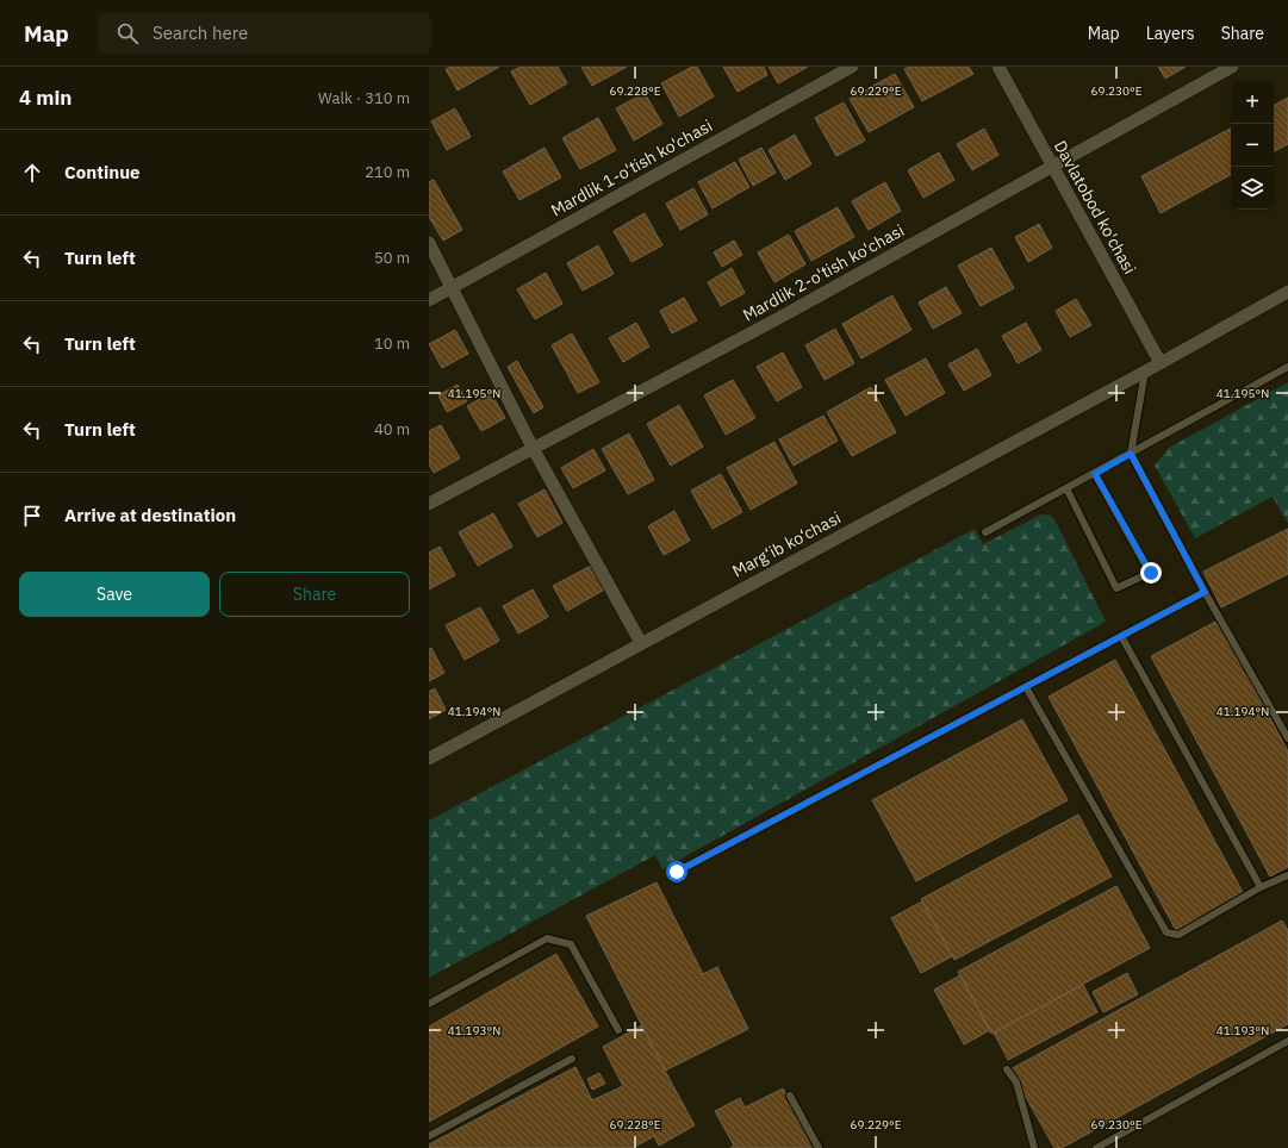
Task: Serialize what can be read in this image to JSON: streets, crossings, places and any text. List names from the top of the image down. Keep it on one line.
{"streets":{"street":["Mardlik 1-o'tish ko'chasi","Davlatobod ko'chasi","Mardlik 2-o'tish ko'chasi","Marg‘ib ko‘chasi"]},"crossings":[["Davlatobod ko'chasi","Mardlik 2-o'tish ko'chasi"],["Davlatobod ko'chasi","Marg‘ib ko‘chasi"]],"page":{"header":"Map","search":"Search here","nav":["Map","Layers","Share"],"heading":["4 min","Walk · 310 m"],"map_buttons":["+","−"],"list":[["Continue","210 m"],["Turn left","50 m"],["Turn left","10 m"],["Turn left","40 m"],"Arrive at destination"],"buttons":["Save","Share"]},"coordinates":["69.228°E","69.229°E","69.230°E","41.195°N","41.194°N","41.193°N"]}
